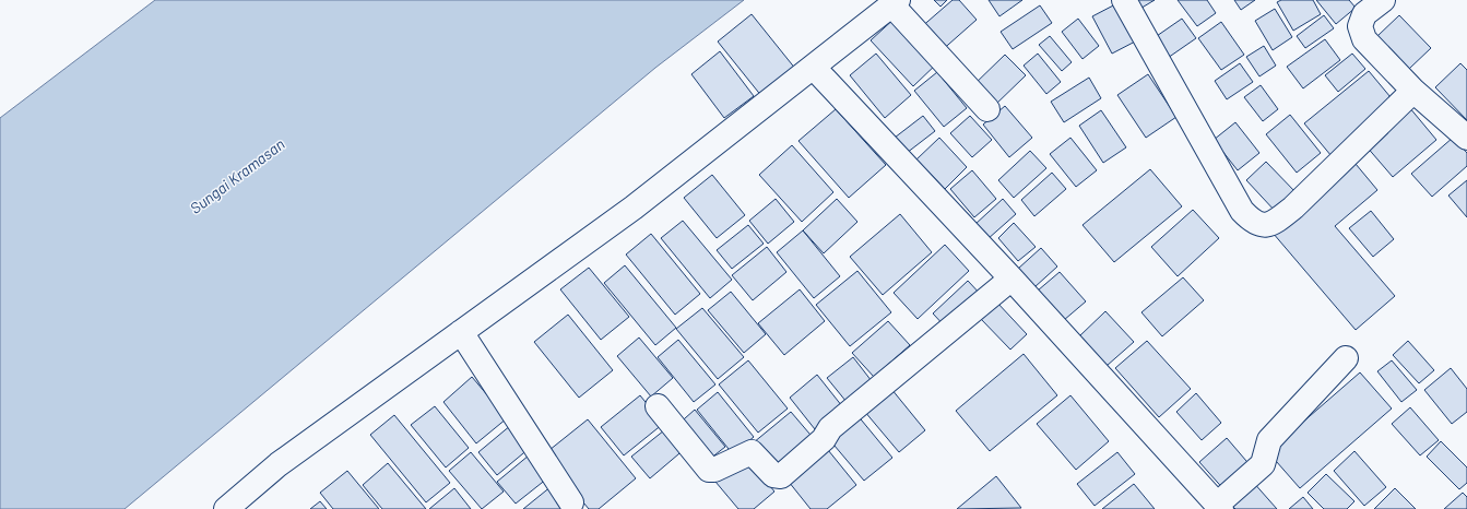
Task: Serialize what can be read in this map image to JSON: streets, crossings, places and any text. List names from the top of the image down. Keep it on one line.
{"water":["Sungai Kramasan"]}
